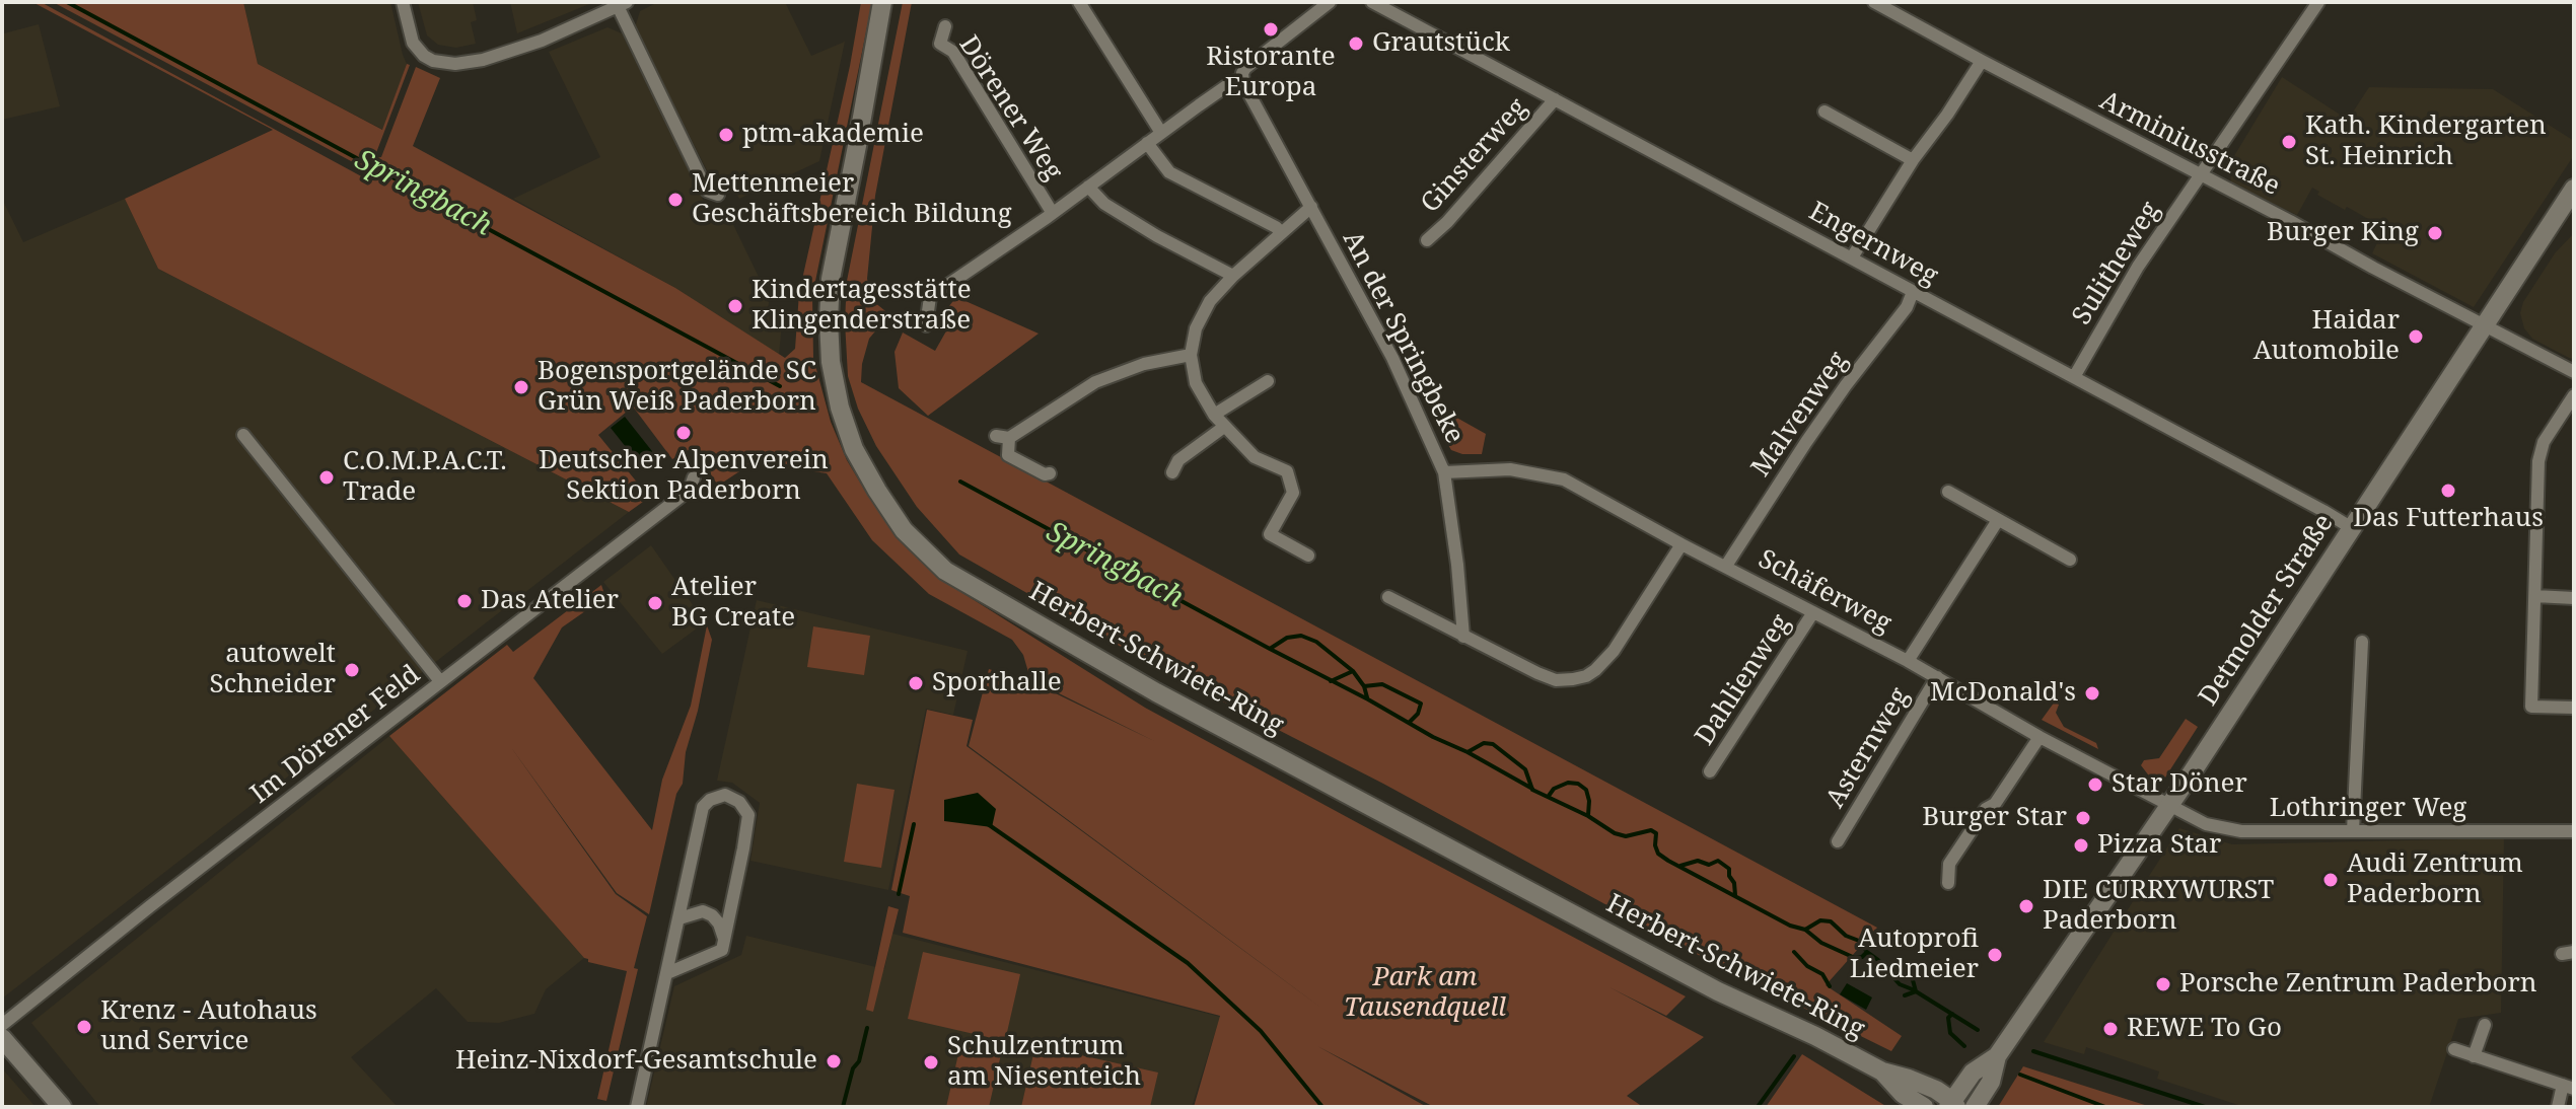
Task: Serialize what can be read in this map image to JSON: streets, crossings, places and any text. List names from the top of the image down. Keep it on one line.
{"streets":{"main road":["Detmolder Straße","Herbert-Schwiete-Ring"],"street":["Dörener Weg","Arminiusstraße","Ginsterweg","Engernweg","Sulitheweg","An der Springbeke","Malvenweg","Schäferweg","Dahlienweg","Im Dörener Feld","Asternweg","Lothringer Weg"]},"crossings":[["Dörener Weg","An der Springbeke"],["Arminiusstraße","Sulitheweg"],["Arminiusstraße","Detmolder Straße"],["Ginsterweg","Engernweg"],["Engernweg","Sulitheweg"],["Engernweg","Malvenweg"],["Engernweg","Detmolder Straße"],["An der Springbeke","Schäferweg"],["Malvenweg","Schäferweg"],["Schäferweg","Detmolder Straße"],["Schäferweg","Dahlienweg"],["Schäferweg","Asternweg"],["Schäferweg","Lothringer Weg"],["Detmolder Straße","Herbert-Schwiete-Ring"],["Detmolder Straße","Lothringer Weg"]],"water":["Springbach"],"parks":["Park am Tausendquell"],"places":["Ristorante Europa","Grautstück","ptm-akademie","Kath. Kindergarten St. Heinrich","Mettenmeier Geschäftsbereich Bildung","Burger King","Kindertagesstätte Klingenderstraße","Haidar Automobile","Bogensportgelände SC Grün Weiß Paderborn","Deutscher Alpenverein Sektion Paderborn","C.O.M.P.A.C.T. Trade","Das Futterhaus","Das Atelier","Atelier BG Create","autowelt Schneider","Sporthalle","McDonald's","Star Döner","Burger Star","Pizza Star","Audi Zentrum Paderborn","DIE CURRYWURST Paderborn","Autoprofi Liedmeier","Porsche Zentrum Paderborn","Krenz - Autohaus und Service","REWE To Go","Heinz-Nixdorf-Gesamtschule","Schulzentrum am Niesenteich"]}
